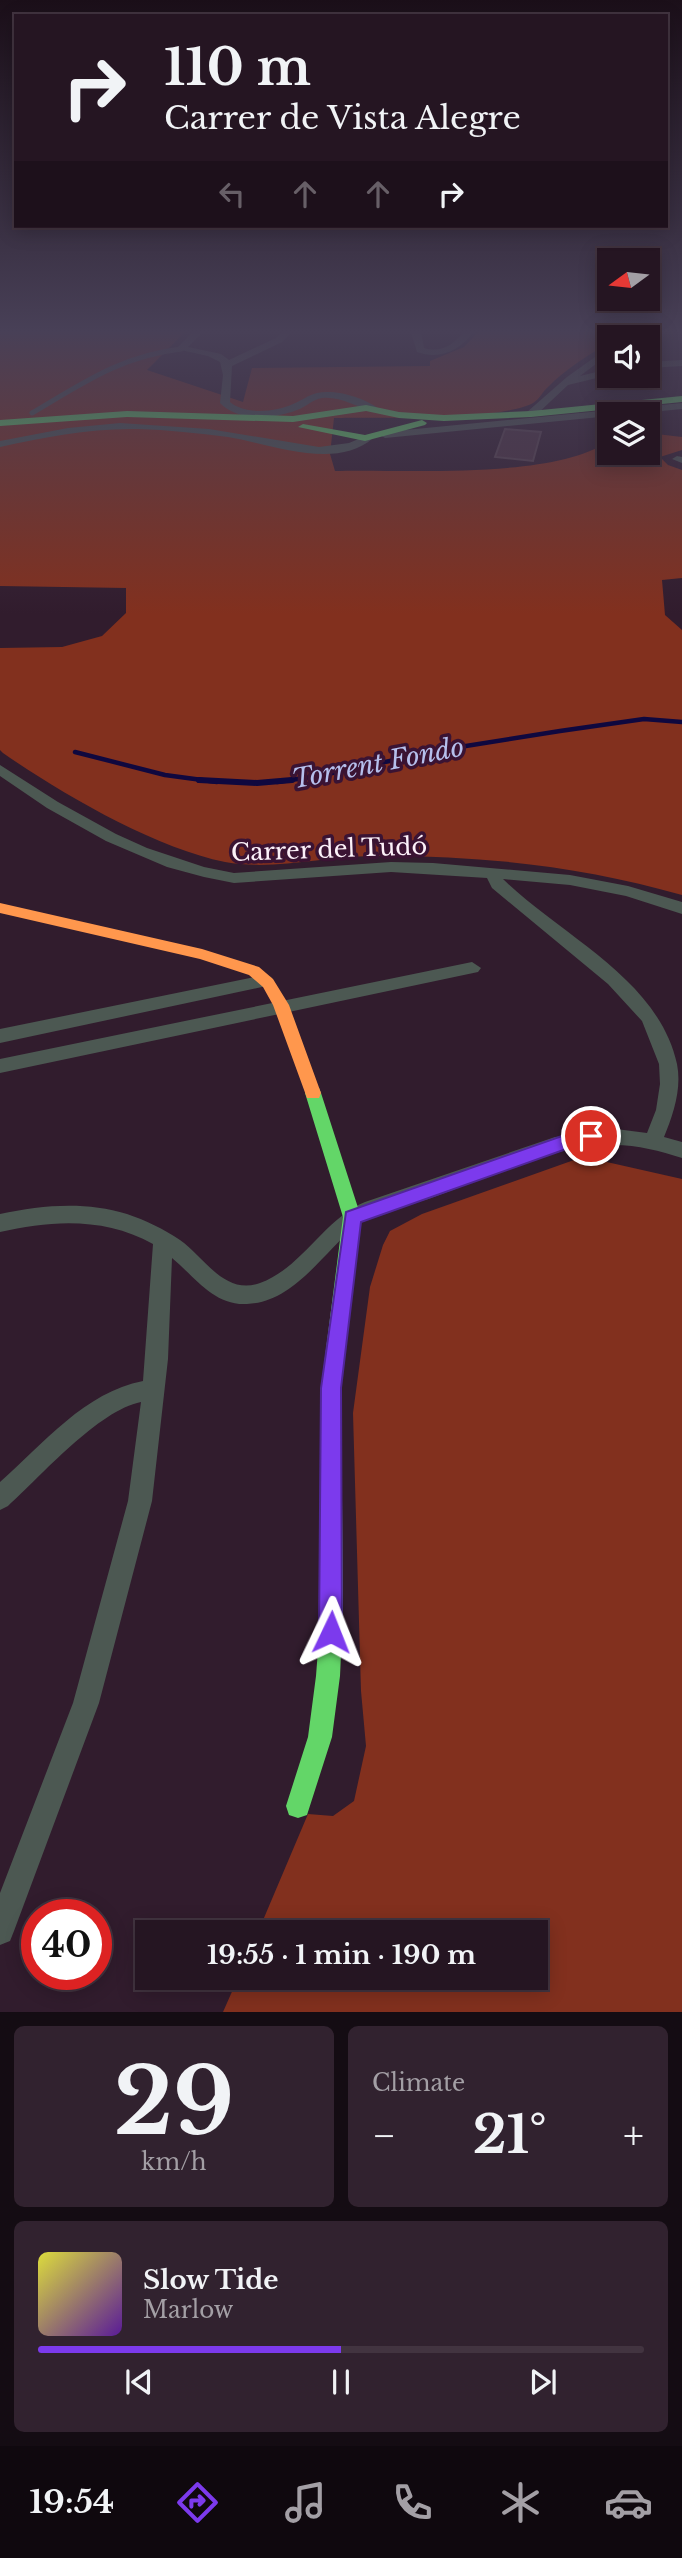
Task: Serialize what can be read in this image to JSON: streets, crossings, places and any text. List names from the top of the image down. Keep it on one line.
{"streets":{"street":["Carrer del Tudó"]},"water":["Torrent Fondo"],"north":"left","page":{"turn":["110 m","Carrer de Vista Alegre"],"limit":"40","trip":"19:55 · 1 min · 190 m","tile":[["29","km/h"],"Climate"],"heat":["−","21°","+"],"song":["Slow Tide","Marlow"],"tabs":"19:54"}}
